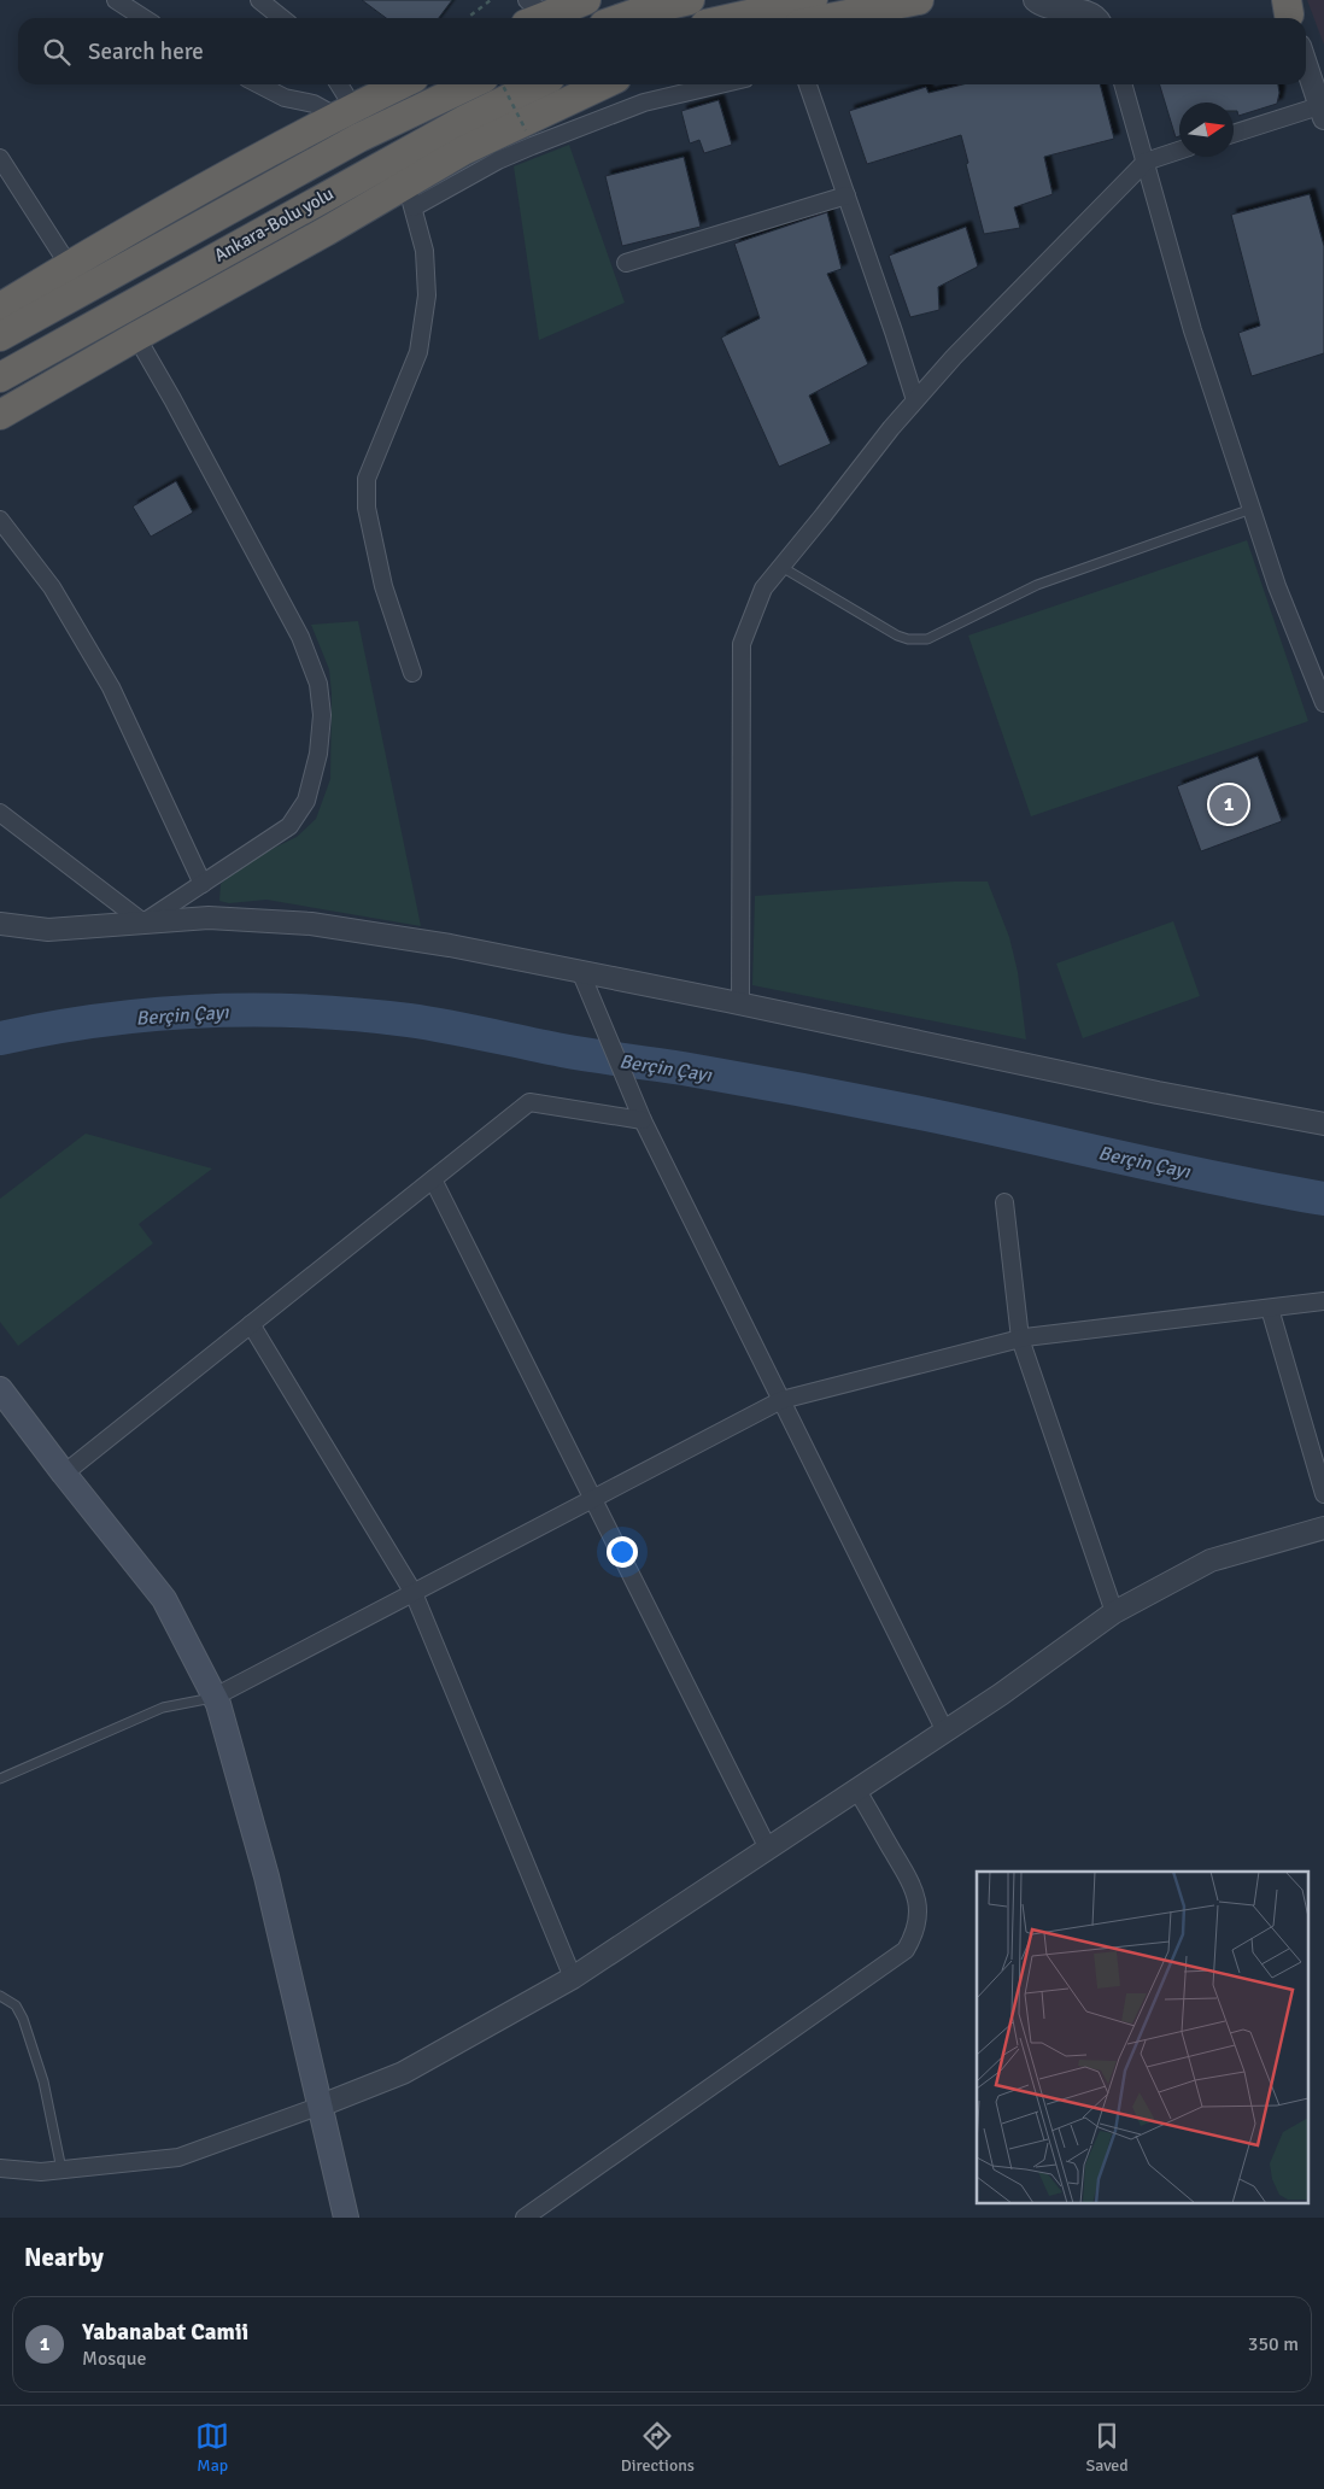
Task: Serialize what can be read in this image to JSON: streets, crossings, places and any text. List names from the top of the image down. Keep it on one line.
{"streets":{"highway":["Ankara-Bolu yolu"]},"water":["Berçin Çayı"],"north":"right","page":{"search":"Search here","pins":"1","heading":"Nearby","list":[{"mark":"1","name":"Yabanabat Camii","note":"Mosque","value":"350 m"}],"nav":["Map","Directions","Saved"]}}
